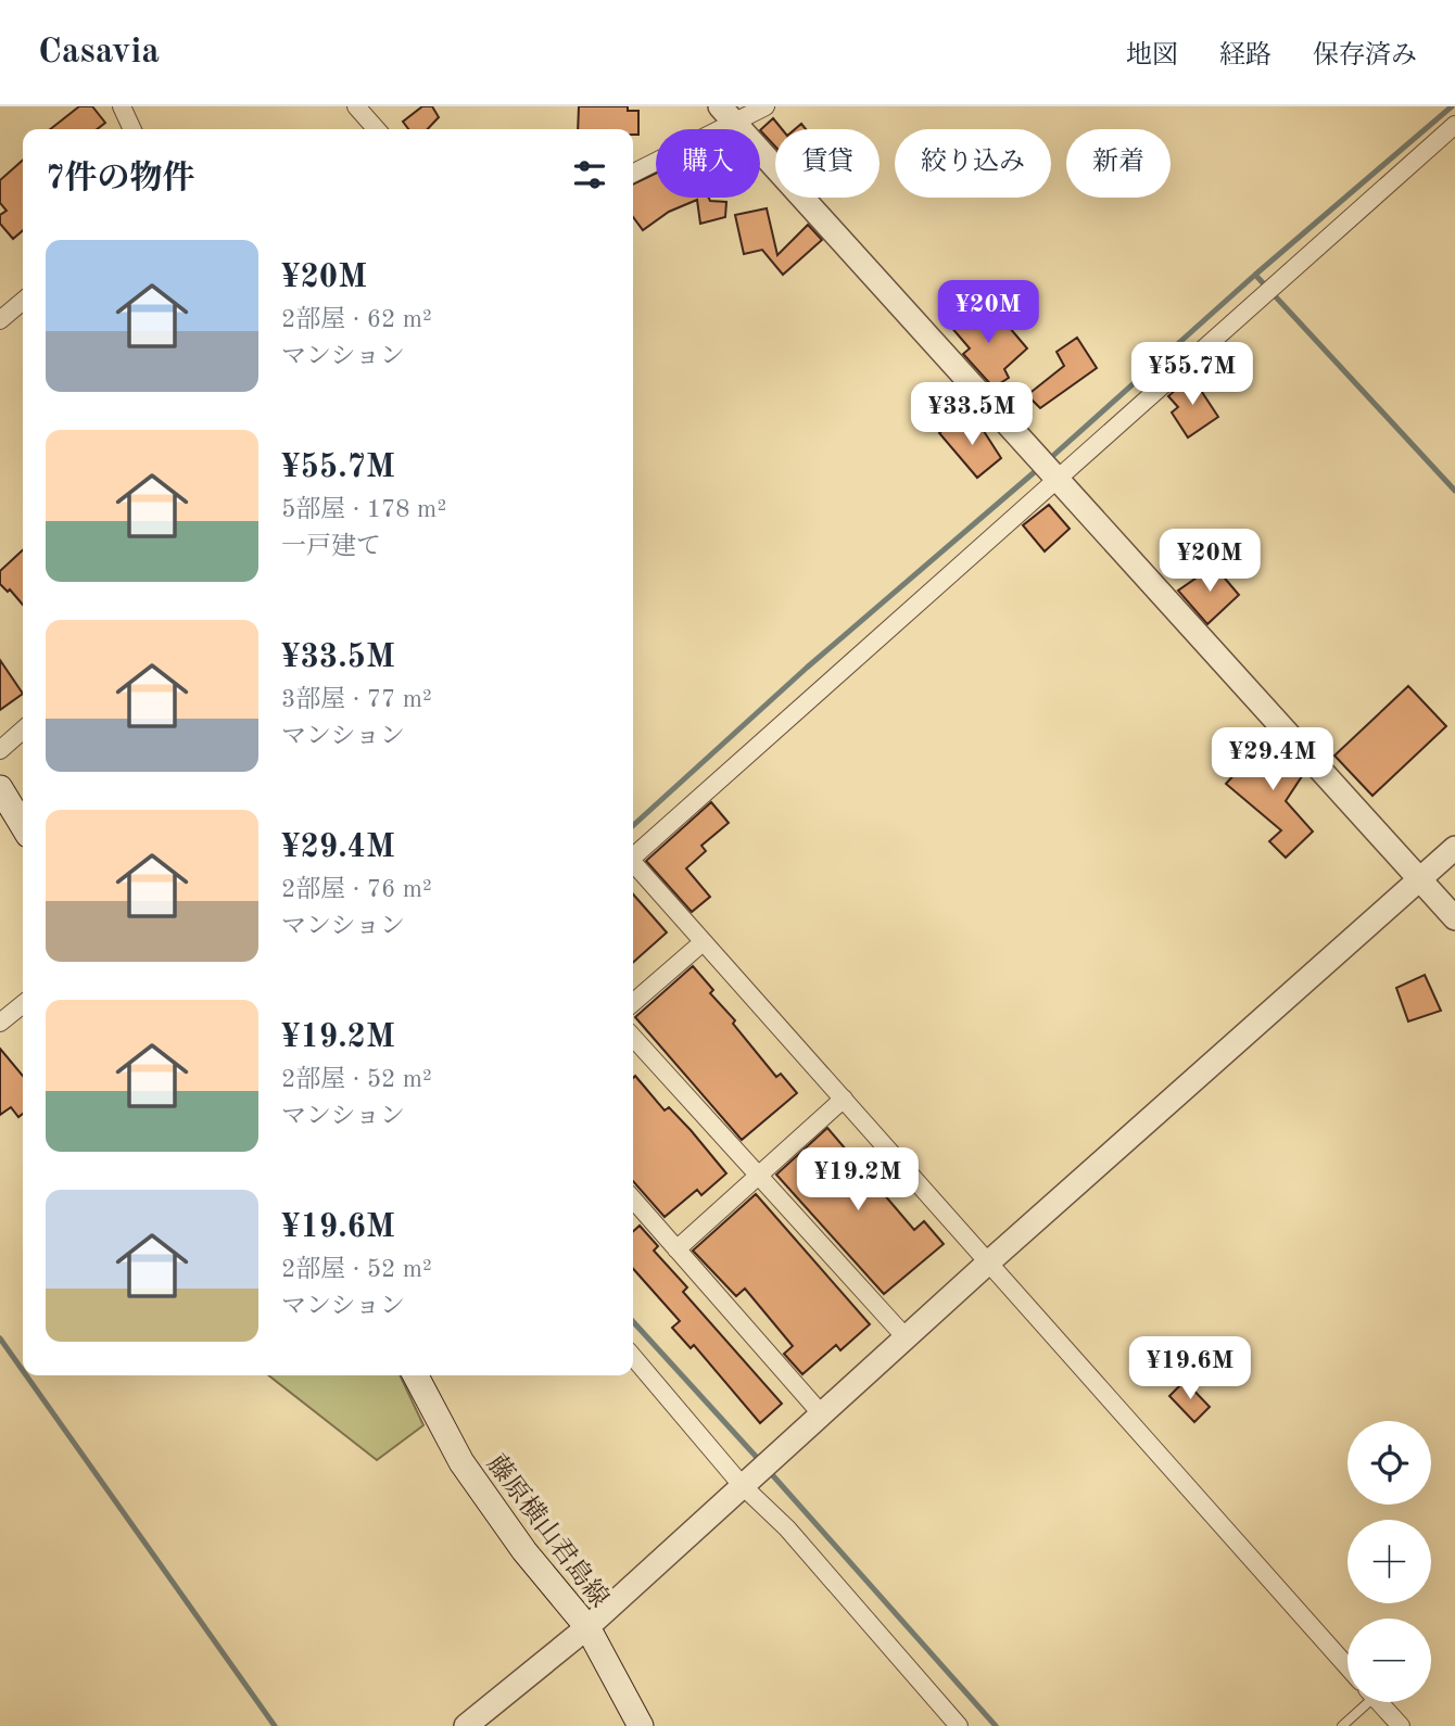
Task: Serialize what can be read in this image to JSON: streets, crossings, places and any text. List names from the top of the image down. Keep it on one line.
{"streets":{"main road":["藤原横山君島線"]},"page":{"header":"Casavia","nav":["地図","経路","保存済み"],"chip":["購入","賃貸","絞り込み","新着"],"heading":"7件の物件","list":[{"name":"¥20M","note":"2部屋 · 62 m² · マンション"},{"name":"¥55.7M","note":"5部屋 · 178 m² · 一戸建て"},{"name":"¥33.5M","note":"3部屋 · 77 m² · マンション"},{"name":"¥29.4M","note":"2部屋 · 76 m² · マンション"},{"name":"¥19.2M","note":"2部屋 · 52 m² · マンション"},{"name":"¥19.6M","note":"2部屋 · 52 m² · マンション"}],"price":["¥20M","¥55.7M","¥33.5M","¥20M","¥29.4M","¥19.2M","¥19.6M"],"map_buttons":["+","−"]}}
